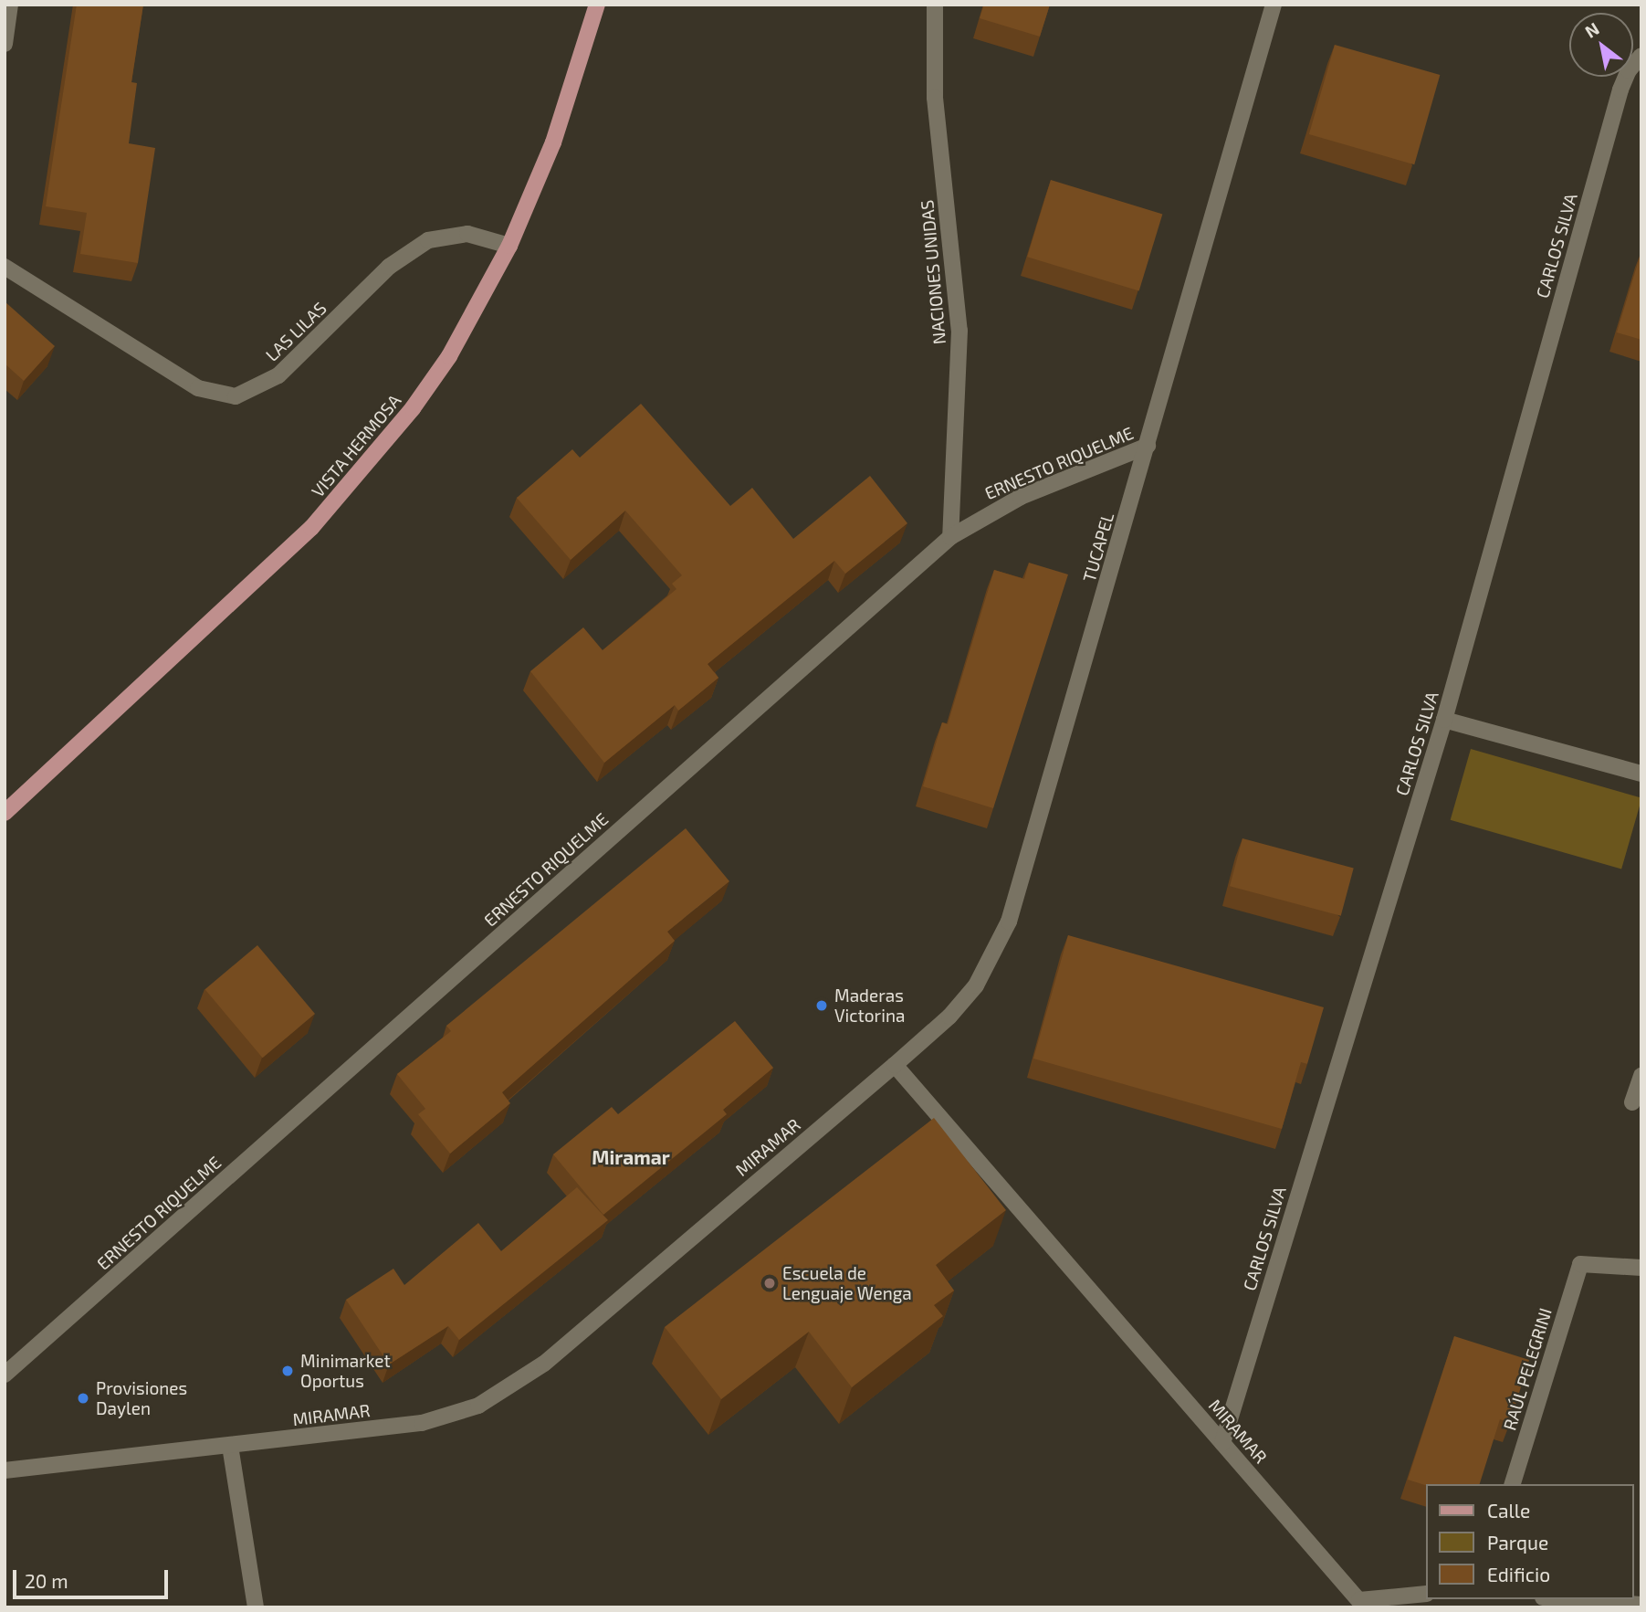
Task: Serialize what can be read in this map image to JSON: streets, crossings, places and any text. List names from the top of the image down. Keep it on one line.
{"streets":{"main road":["VISTA HERMOSA"],"street":["CARLOS SILVA","NACIONES UNIDAS","LAS LILAS","ERNESTO RIQUELME","TUCAPEL","MIRAMAR","RAÚL PELEGRINI"]},"crossings":[["CARLOS SILVA","MIRAMAR"],["NACIONES UNIDAS","ERNESTO RIQUELME"],["LAS LILAS","VISTA HERMOSA"],["ERNESTO RIQUELME","TUCAPEL"],["TUCAPEL","MIRAMAR"]],"districts":["Miramar"],"places":["Maderas Victorina","Escuela de Lenguaje Wenga","Minimarket Oportus","Provisiones Daylen"],"legend":["Calle","Parque","Edificio"],"scale_bar":"20 m","north":"top left"}
